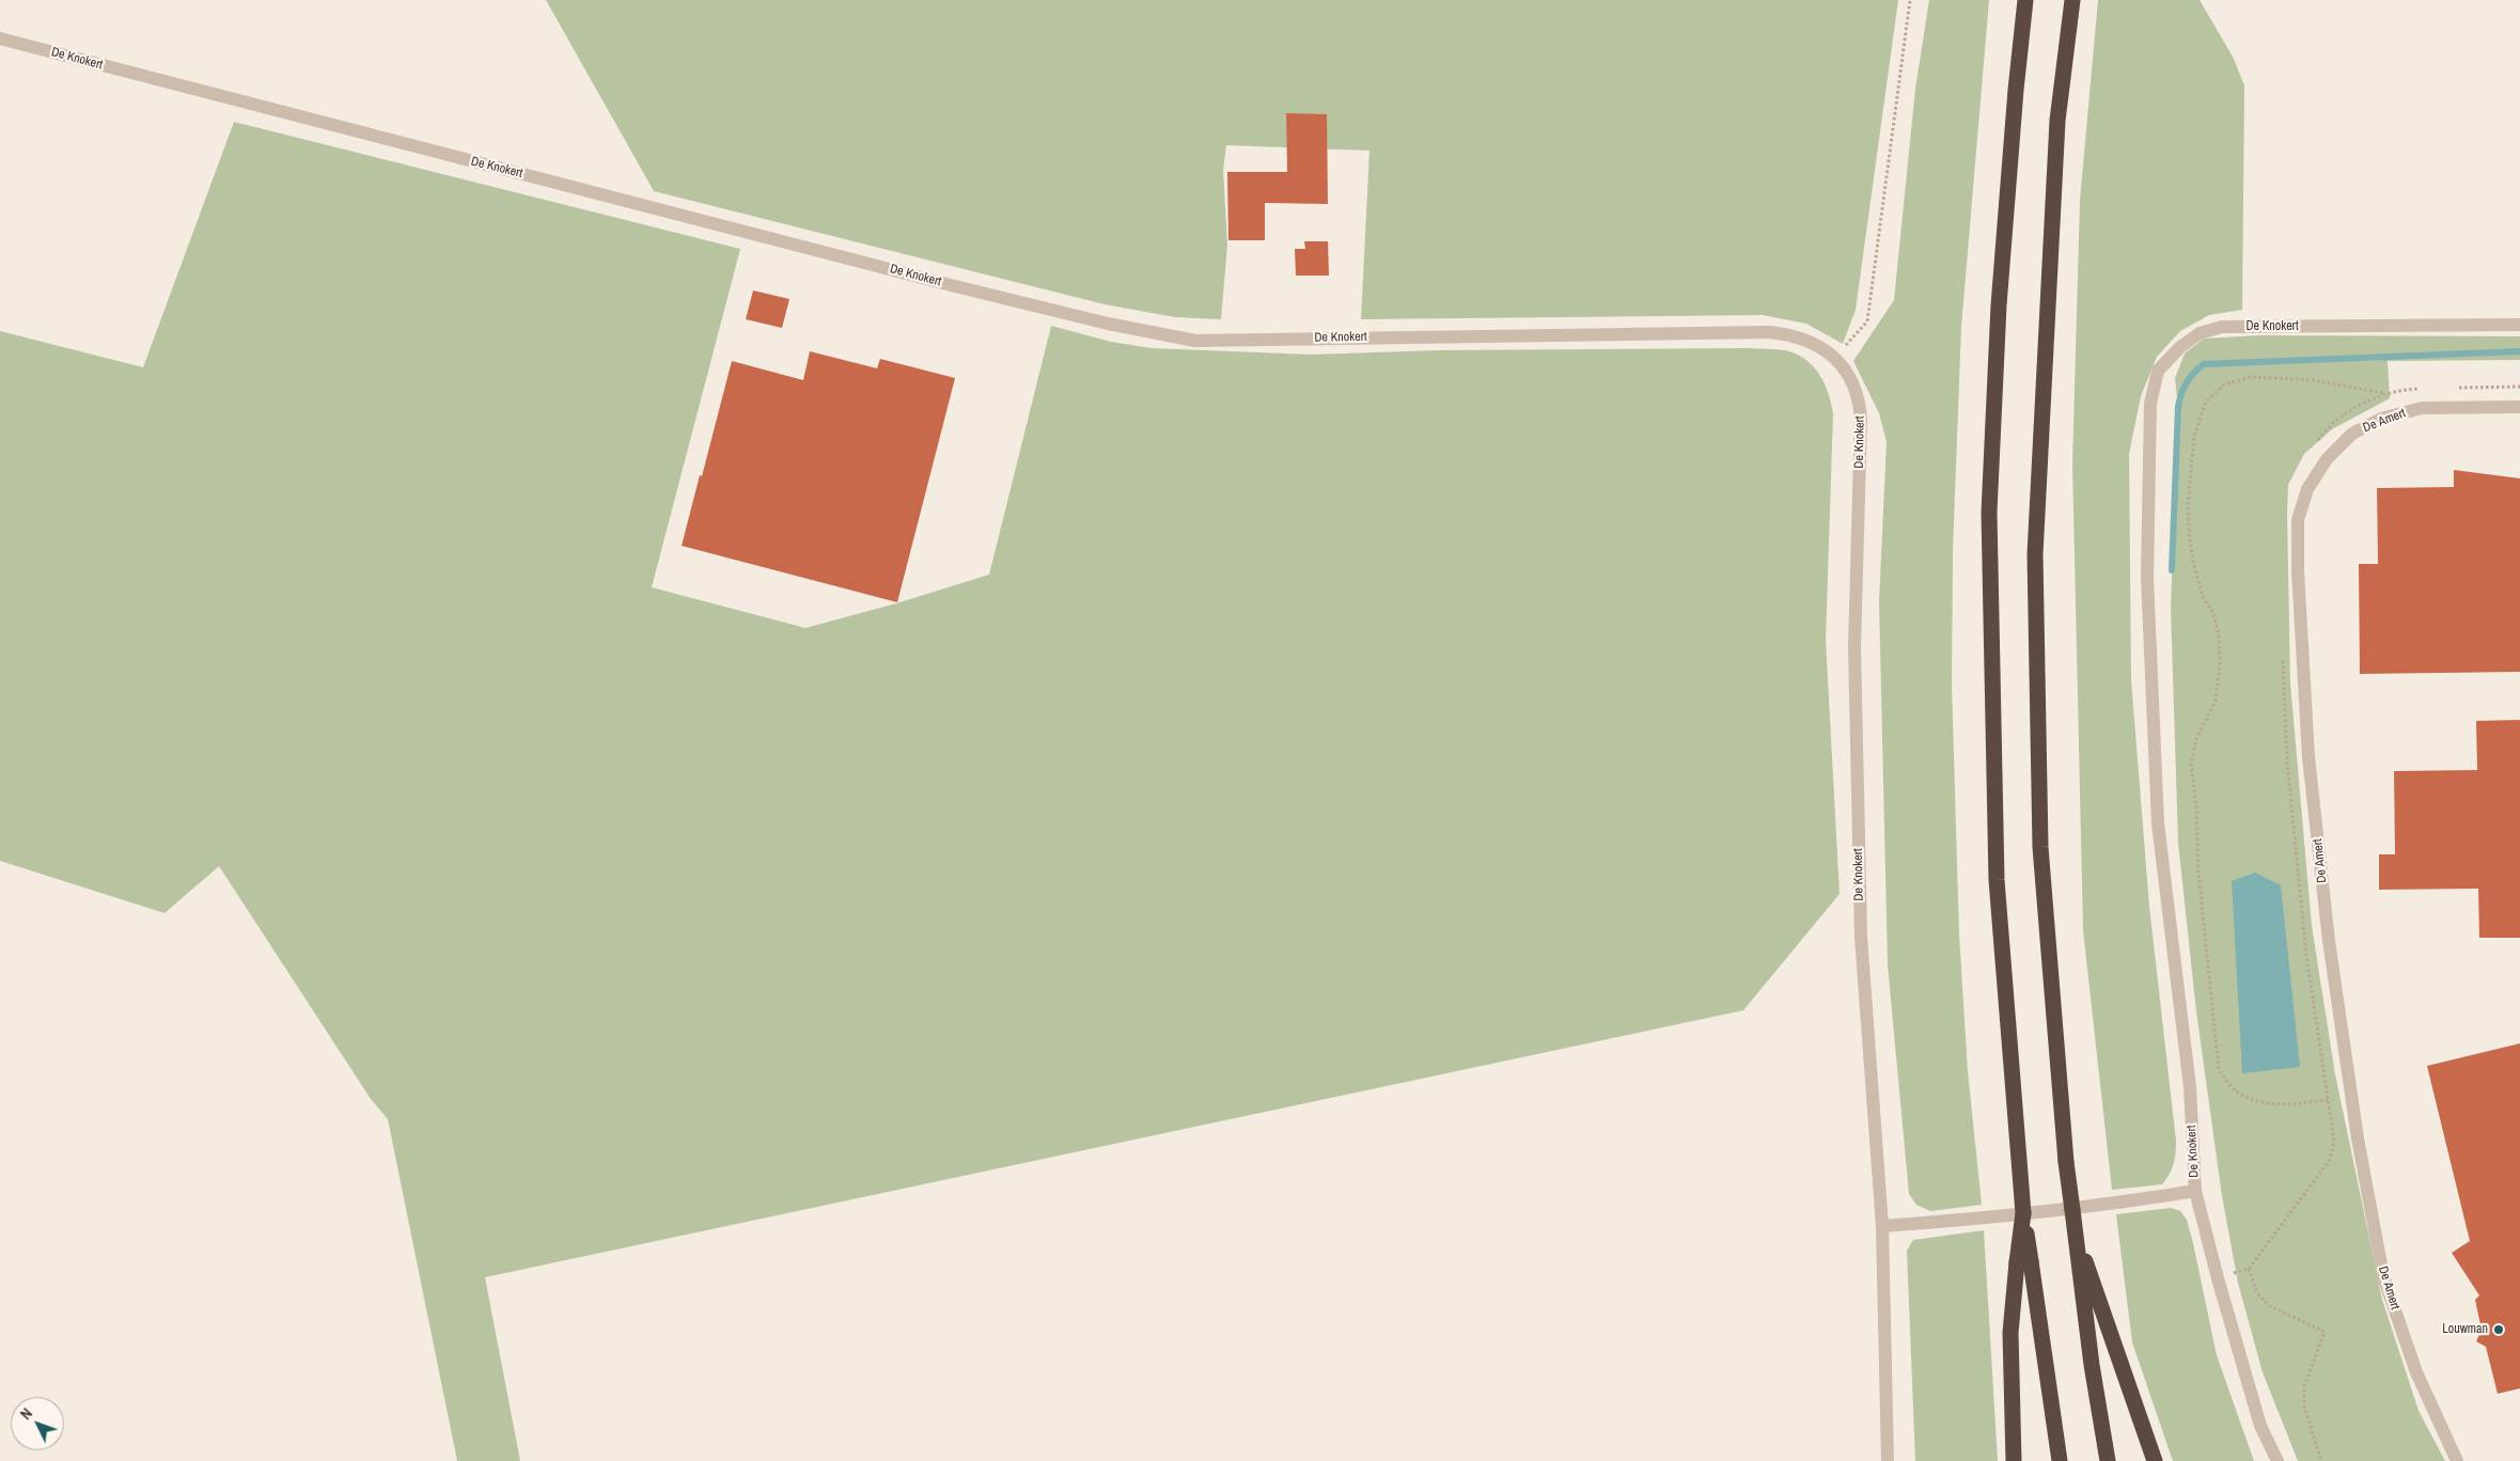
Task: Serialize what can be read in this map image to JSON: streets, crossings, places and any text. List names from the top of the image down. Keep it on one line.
{"streets":{"street":["De Knokert","De Amert"]},"places":["Louwman"],"north":"top left"}
